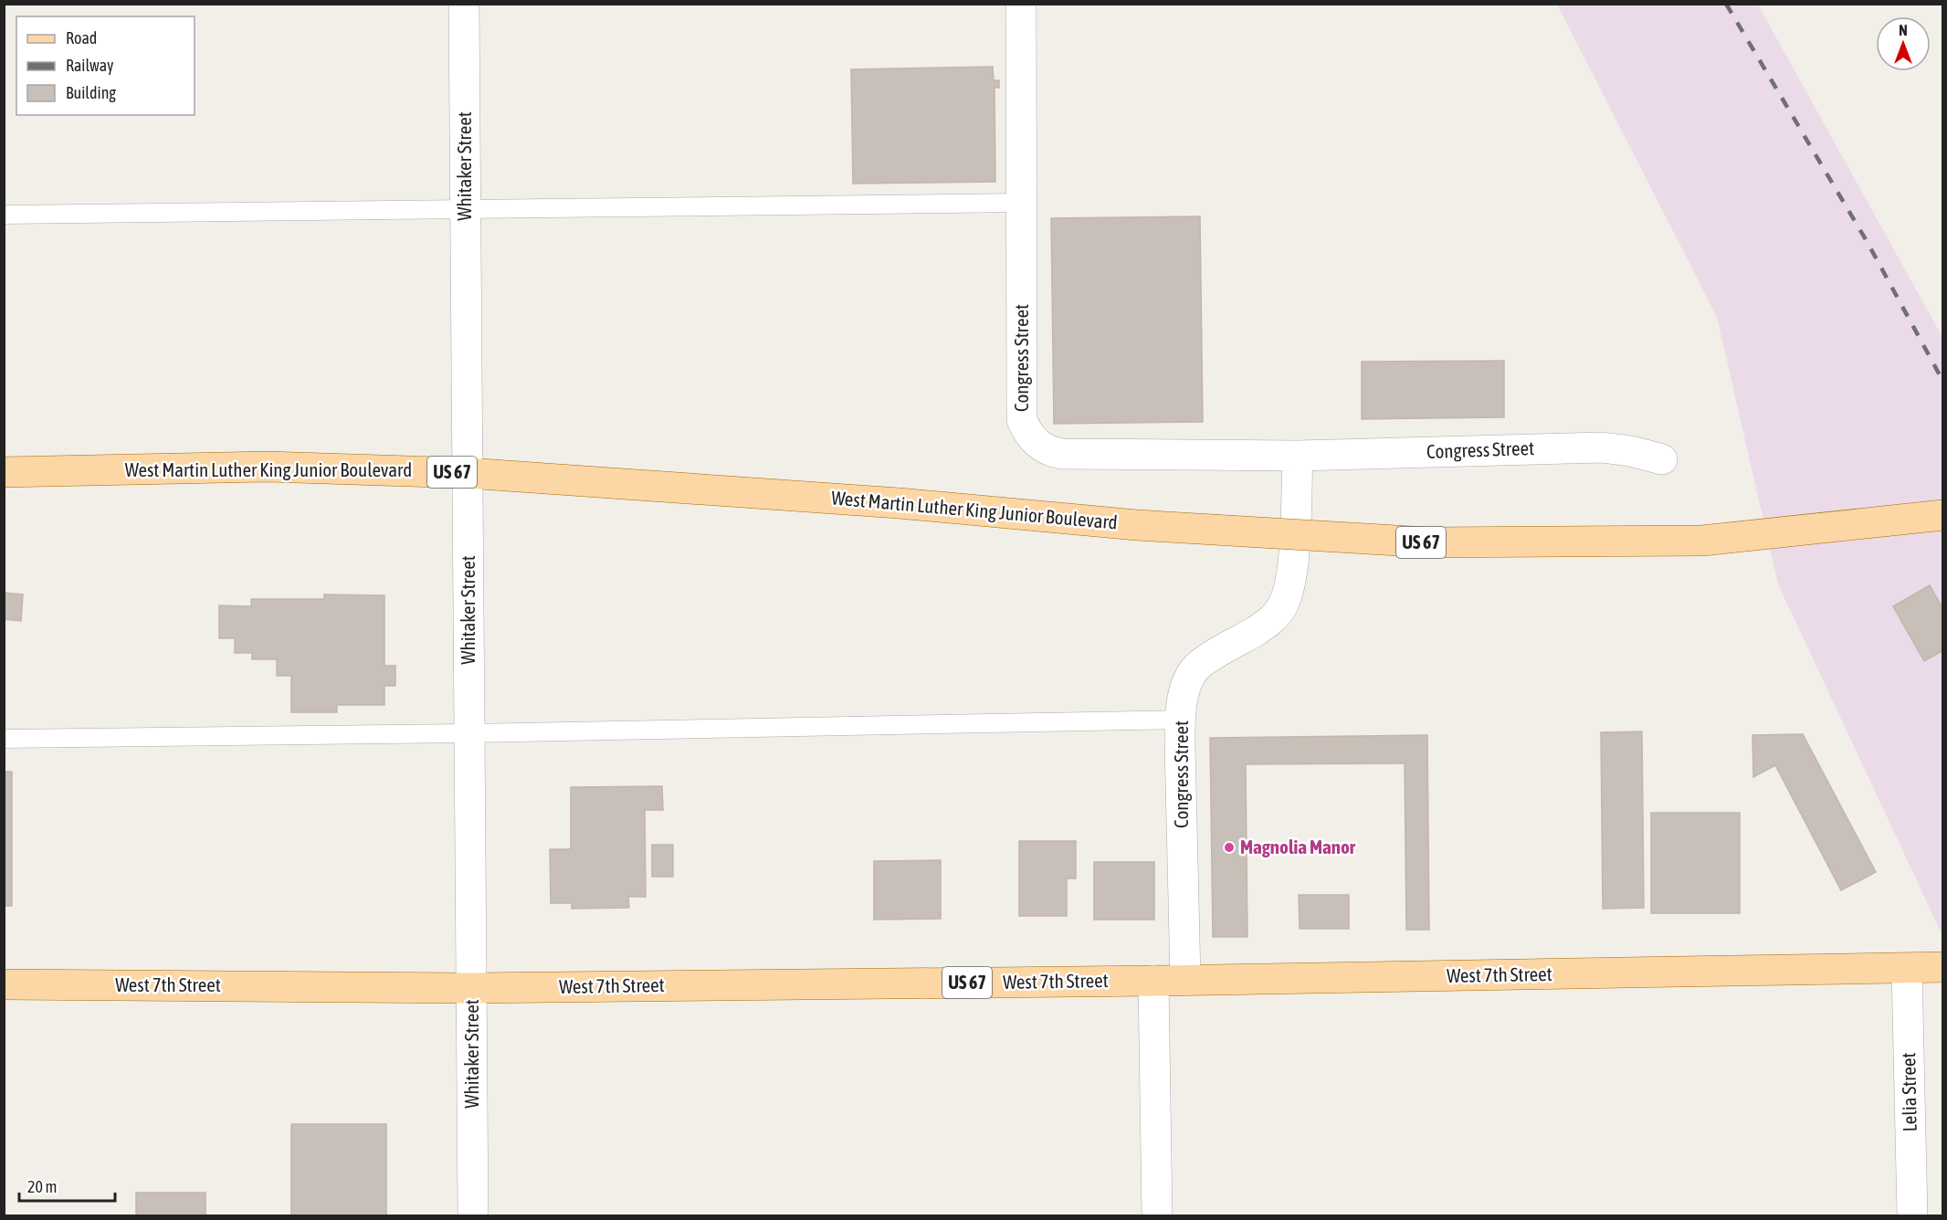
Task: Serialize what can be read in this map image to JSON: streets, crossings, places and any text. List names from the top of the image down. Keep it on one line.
{"streets":{"main road":["West Martin Luther King Junior Boulevard","US 67","West 7th Street"],"street":["Whitaker Street","Congress Street","Lelia Street"]},"crossings":[["Whitaker Street","West Martin Luther King Junior Boulevard"],["Whitaker Street","West 7th Street"],["Congress Street","West 7th Street"],["West 7th Street","Lelia Street"]],"places":["Magnolia Manor"],"legend":["Road","Railway","Building"],"scale_bar":"20 m","north":"top"}
